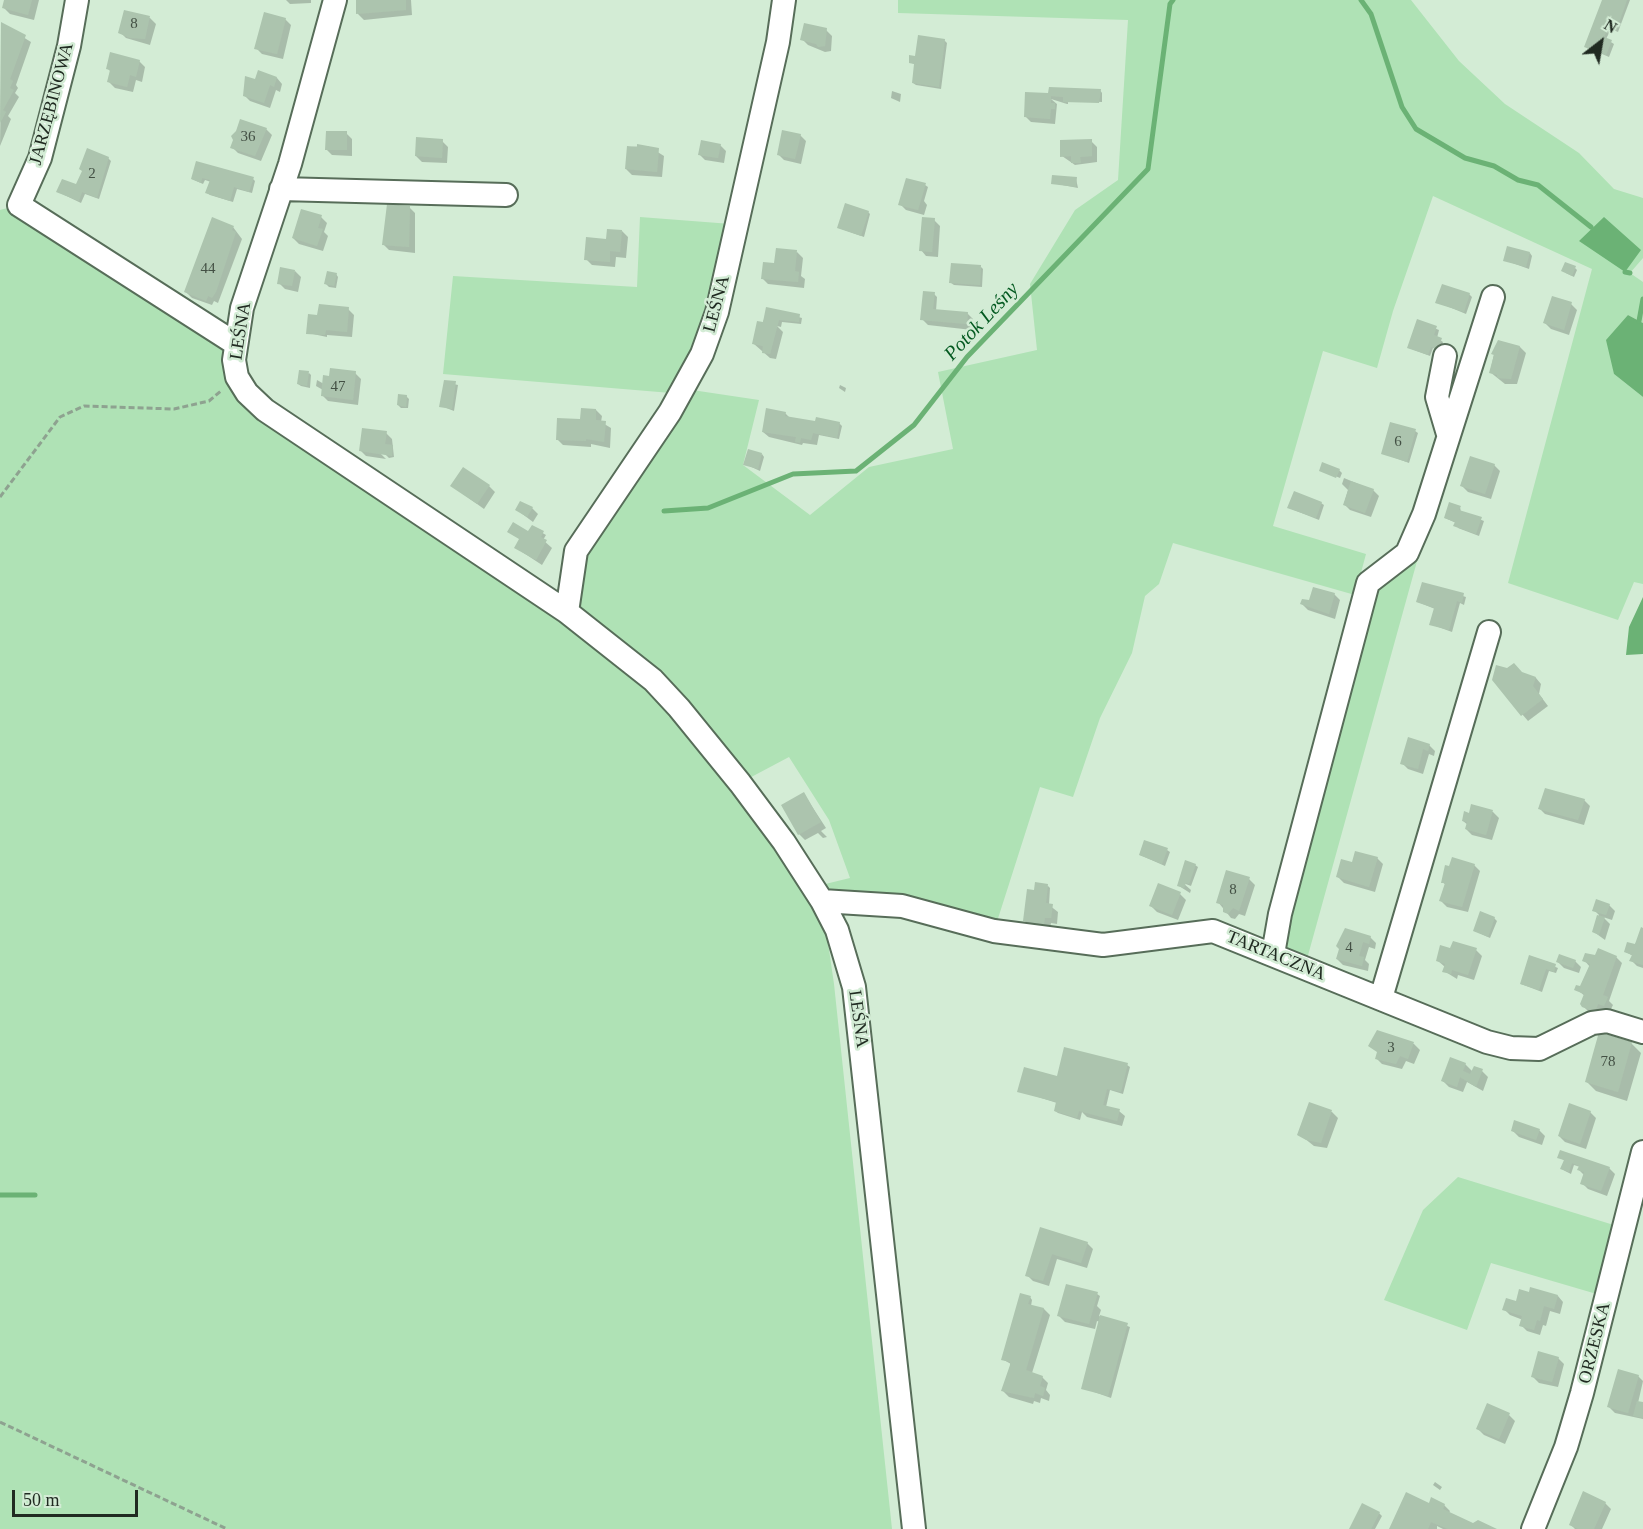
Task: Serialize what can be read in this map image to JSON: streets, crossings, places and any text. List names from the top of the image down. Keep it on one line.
{"streets":{"street":["JARZĘBINOWA","LEŚNA","TARTACZNA","ORZESKA"]},"crossings":[["LEŚNA","TARTACZNA"]],"water":["Potok Leśny"],"house_numbers":["8","36","2","44","47","6","8","4","3","78"],"scale_bar":"50 m","north":"top right"}
